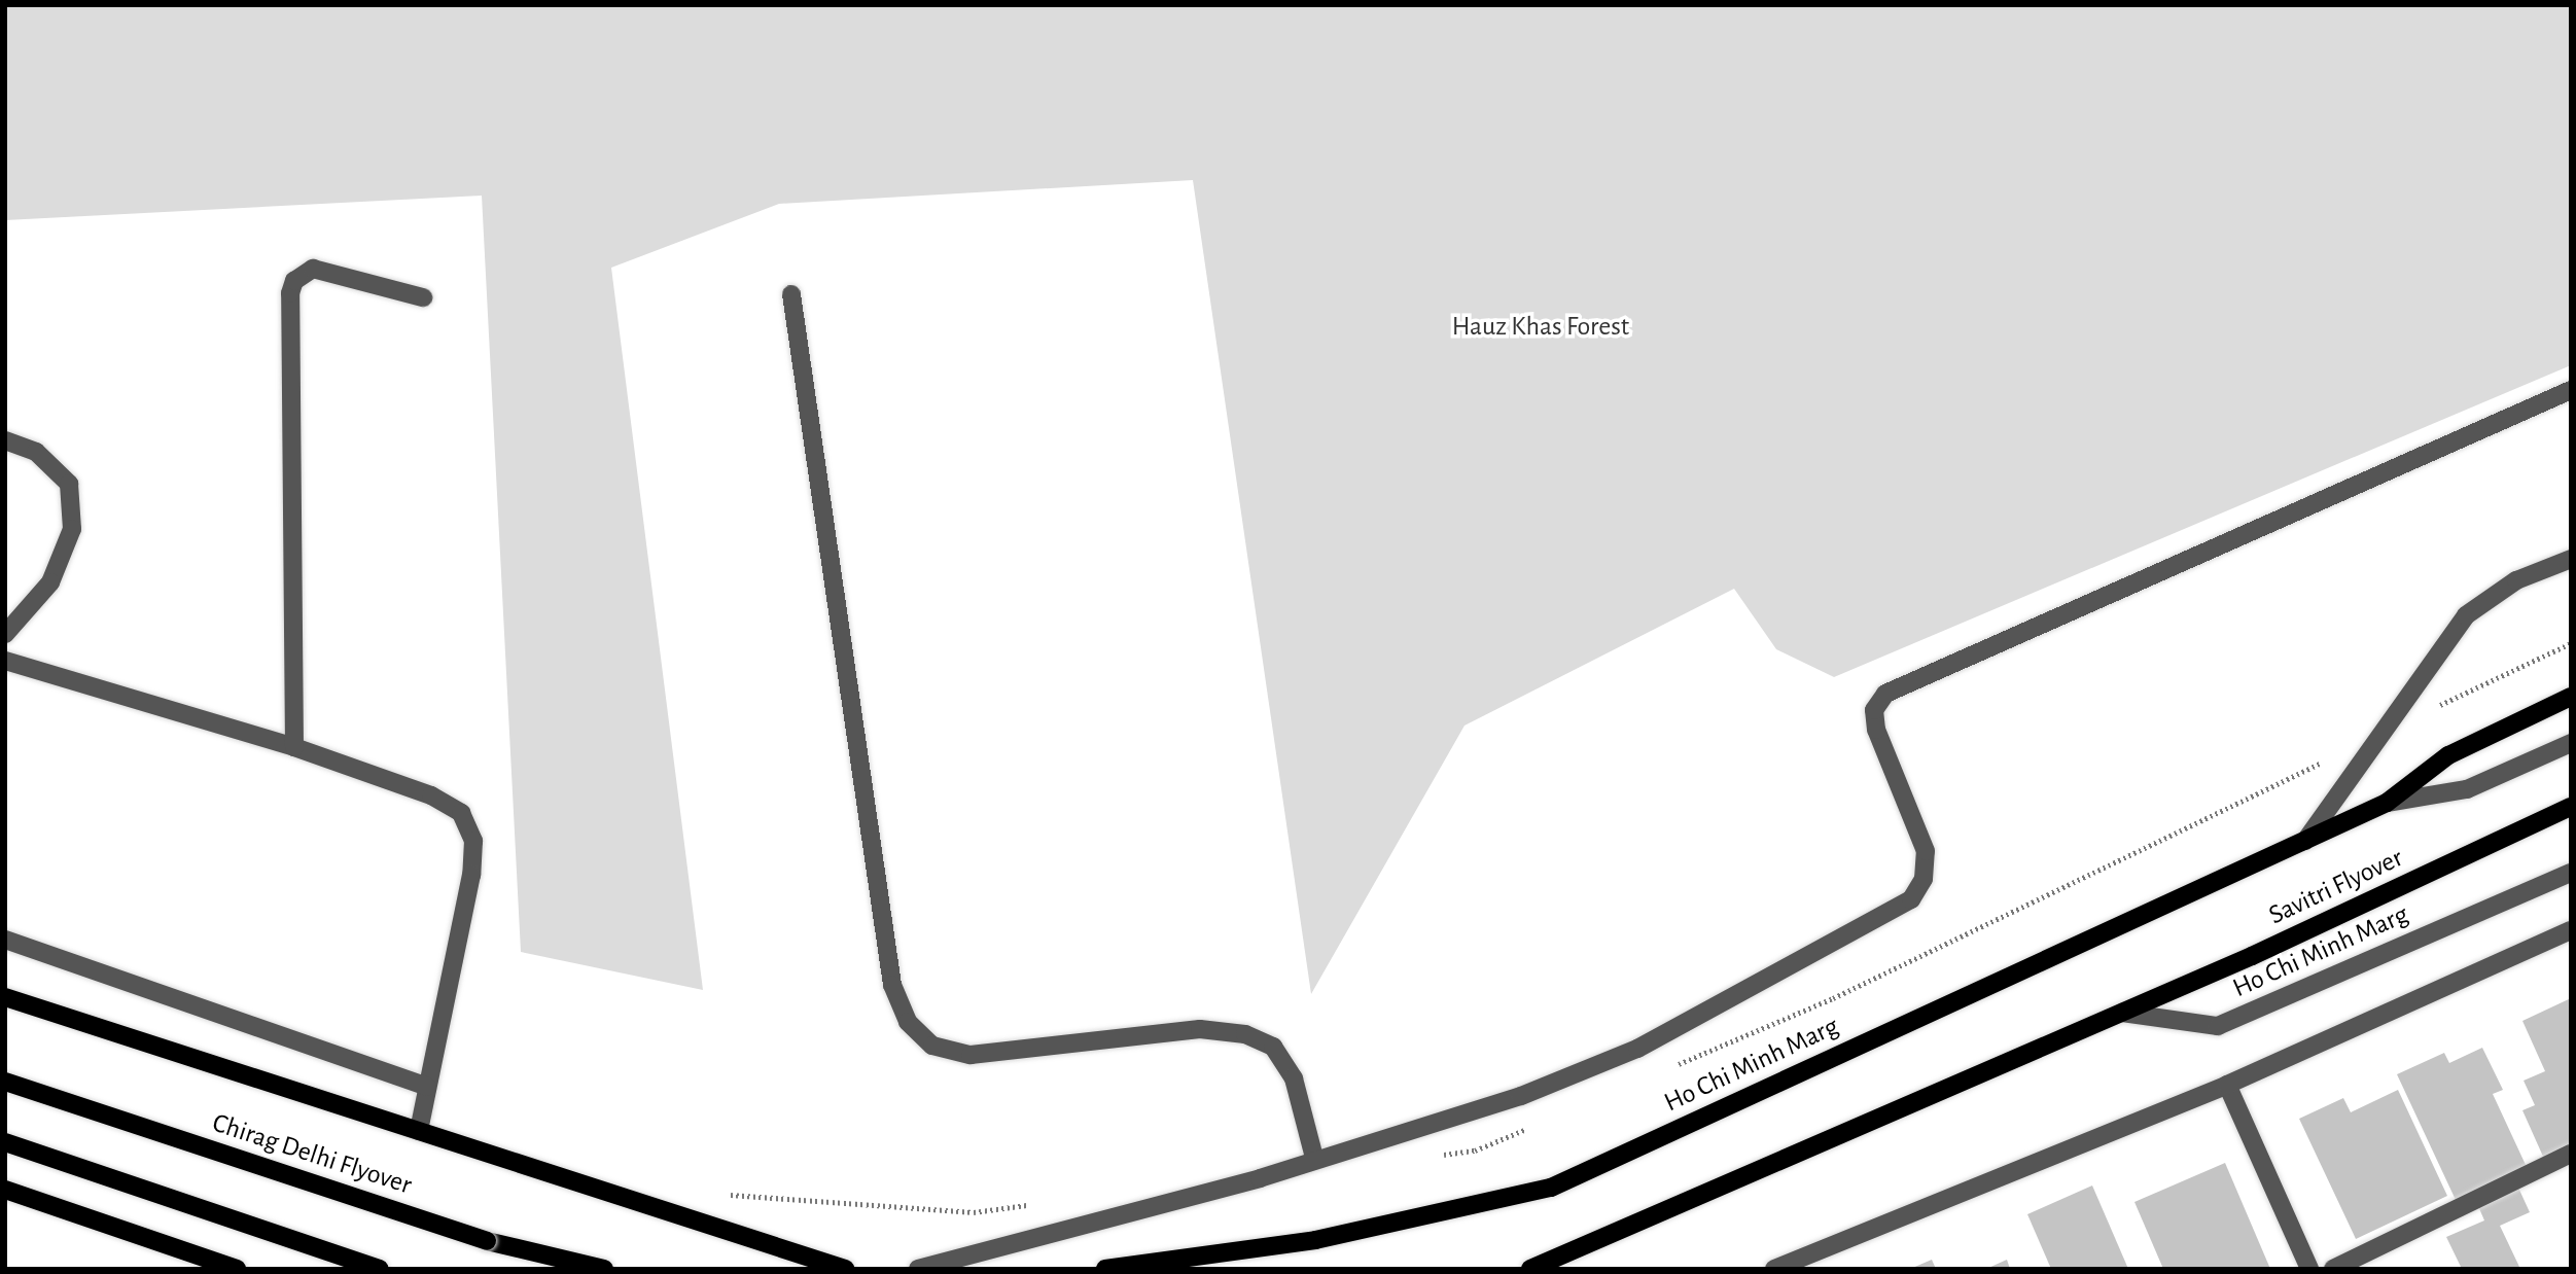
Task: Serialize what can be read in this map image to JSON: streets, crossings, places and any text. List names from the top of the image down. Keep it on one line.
{"streets":{"main road":["Savitri Flyover","Ho Chi Minh Marg","Chirag Delhi Flyover"]},"crossings":[["Savitri Flyover","Ho Chi Minh Marg"]],"parks":["Hauz Khas Forest"]}
